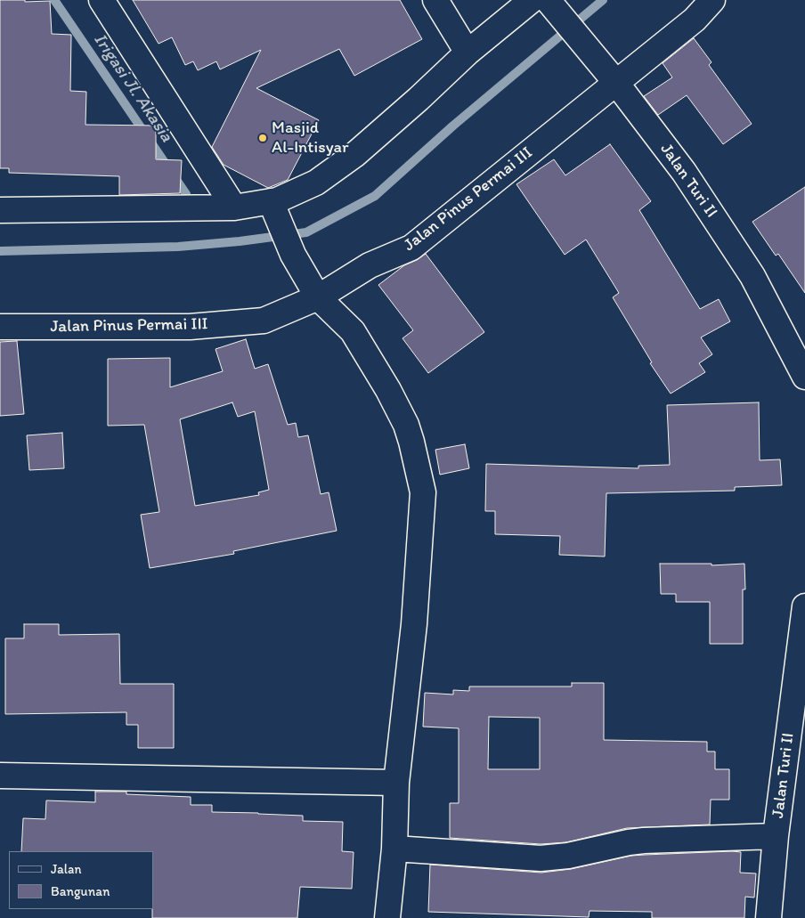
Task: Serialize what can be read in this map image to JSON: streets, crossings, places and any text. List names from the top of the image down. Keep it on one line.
{"streets":{"street":["Jalan Turi II","Jalan Pinus Permai III"]},"crossings":[["Jalan Turi II","Jalan Pinus Permai III"]],"water":["Irigasi Jl. Akasia"],"places":["Masjid Al-Intisyar"],"legend":["Jalan","Bangunan"]}
